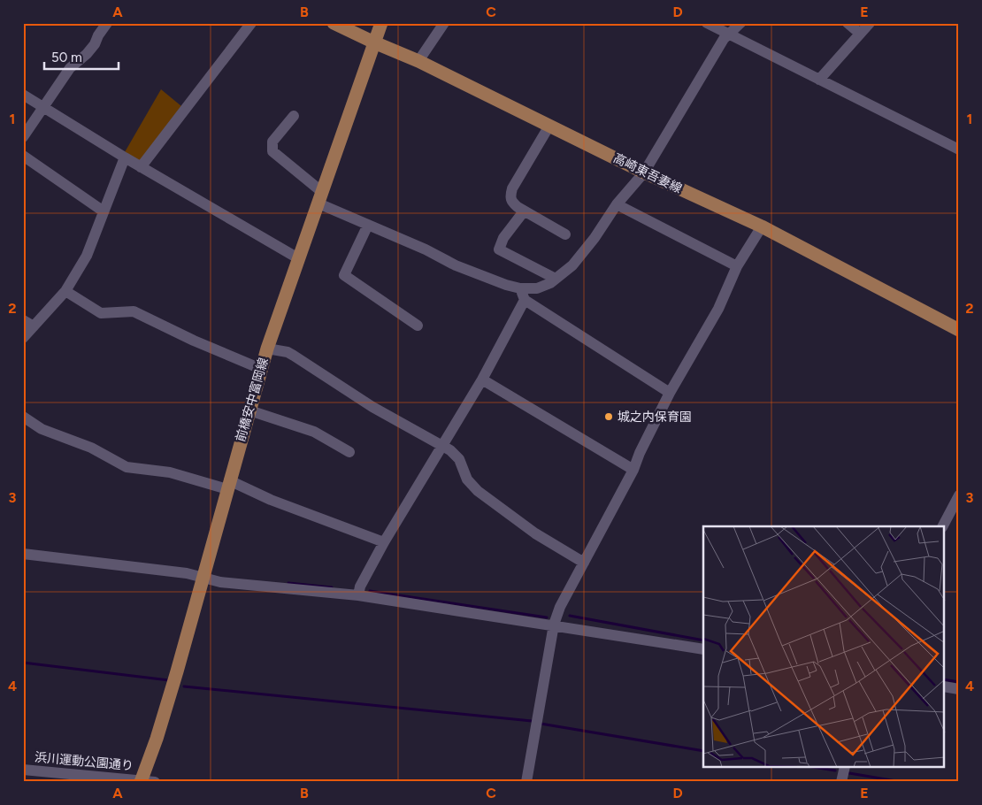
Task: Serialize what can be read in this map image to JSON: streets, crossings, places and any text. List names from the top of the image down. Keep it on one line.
{"streets":{"main road":["高崎東吾妻線","前橋安中富岡線"],"street":["浜川運動公園通り"]},"crossings":[["高崎東吾妻線","前橋安中富岡線"],["前橋安中富岡線","浜川運動公園通り"]],"places":["城之内保育園"],"scale_bar":"50 m","grid":{"columns":["A","B","C","D","E"],"rows":["1","2","3","4"]}}
